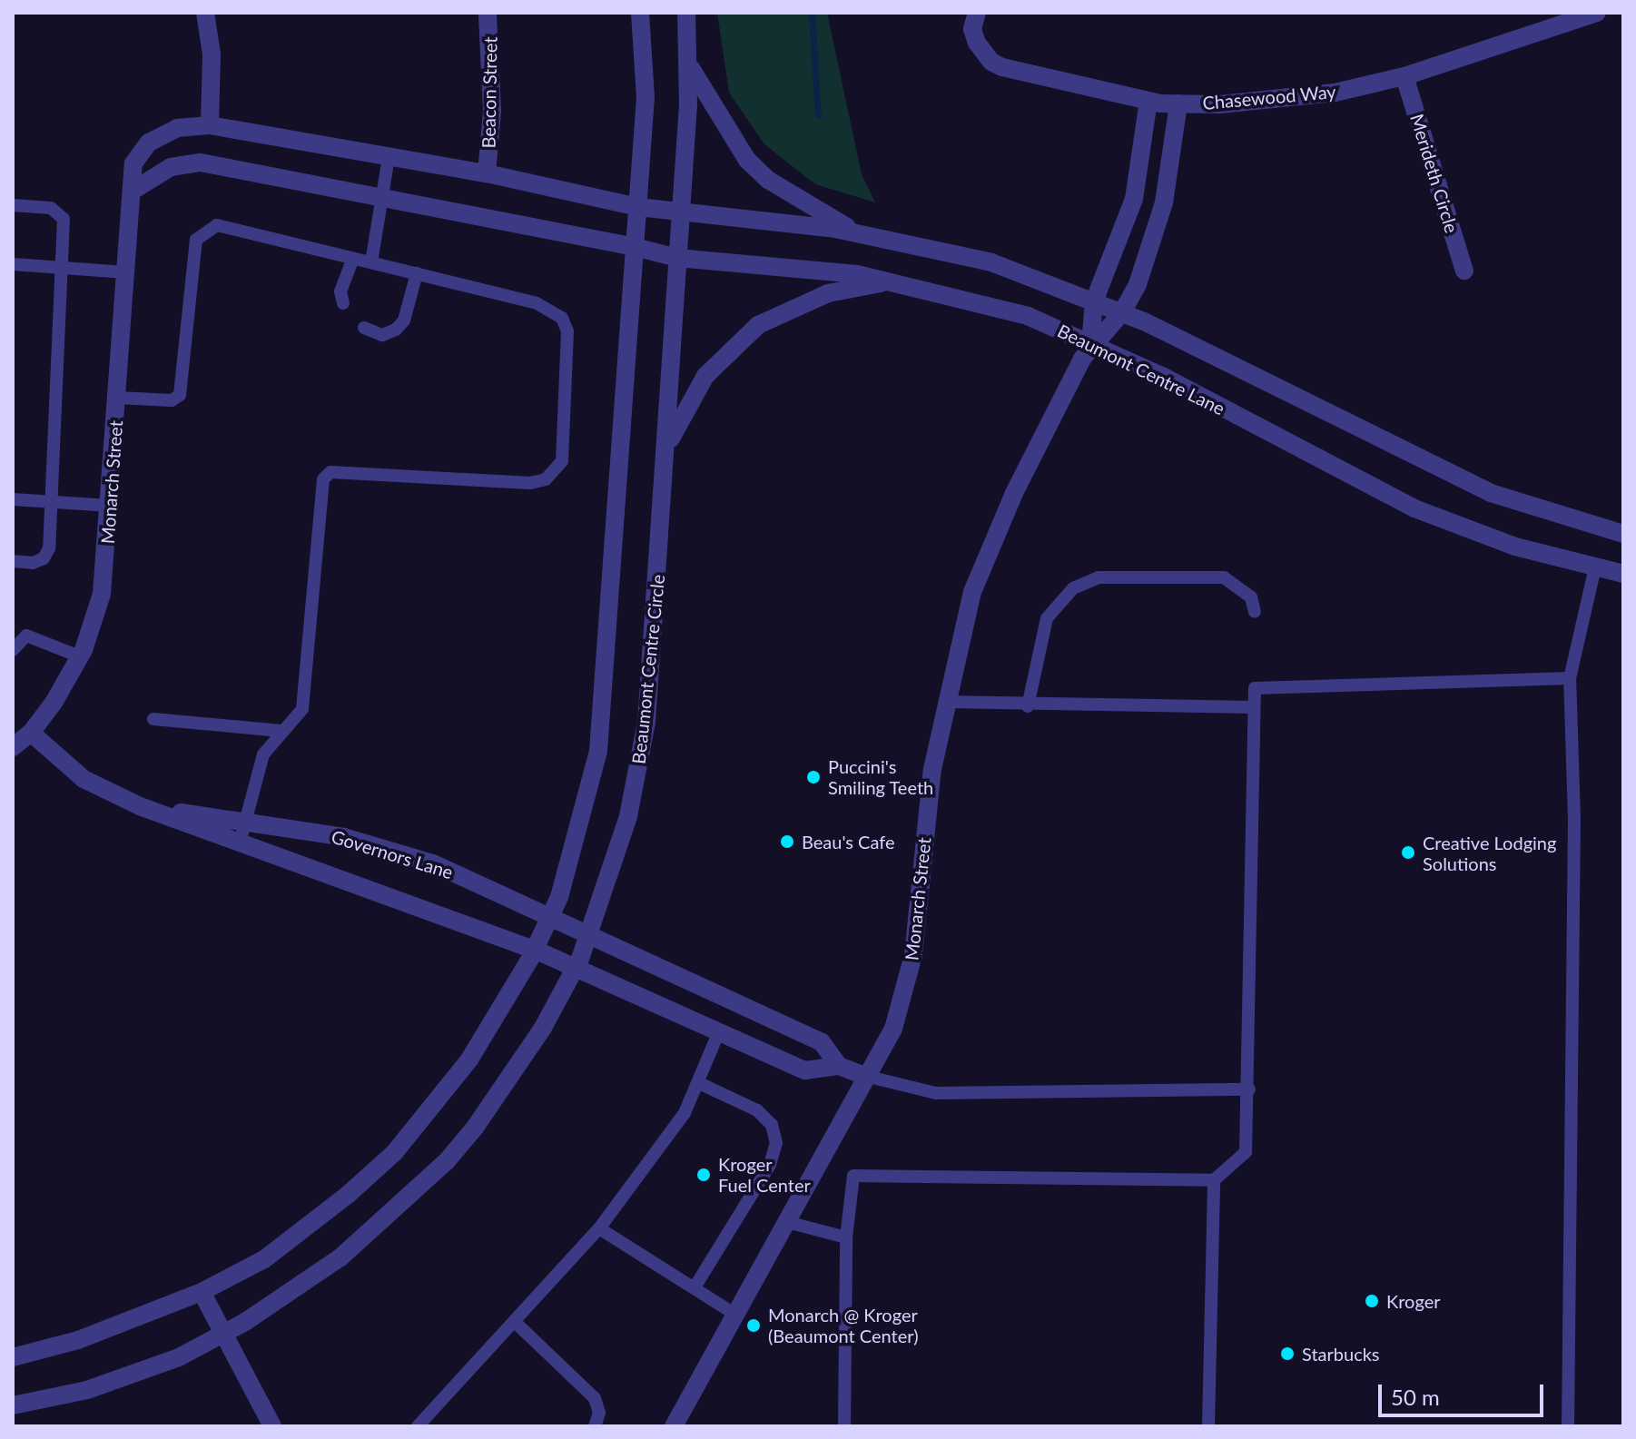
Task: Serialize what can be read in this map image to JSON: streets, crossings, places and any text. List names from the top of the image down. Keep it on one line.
{"streets":{"street":["Beacon Street","Chasewood Way","Merideth Circle","Beaumont Centre Lane","Monarch Street","Beaumont Centre Circle","Governors Lane"]},"crossings":[["Beacon Street","Monarch Street"],["Chasewood Way","Merideth Circle"],["Beaumont Centre Lane","Monarch Street"],["Beaumont Centre Lane","Beaumont Centre Circle"],["Monarch Street","Governors Lane"],["Beaumont Centre Circle","Governors Lane"]],"places":["Puccini's Smiling Teeth","Beau's Cafe","Creative Lodging Solutions","Kroger Fuel Center","Kroger","Monarch @ Kroger (Beaumont Center)","Starbucks"],"scale_bar":"50 m"}
